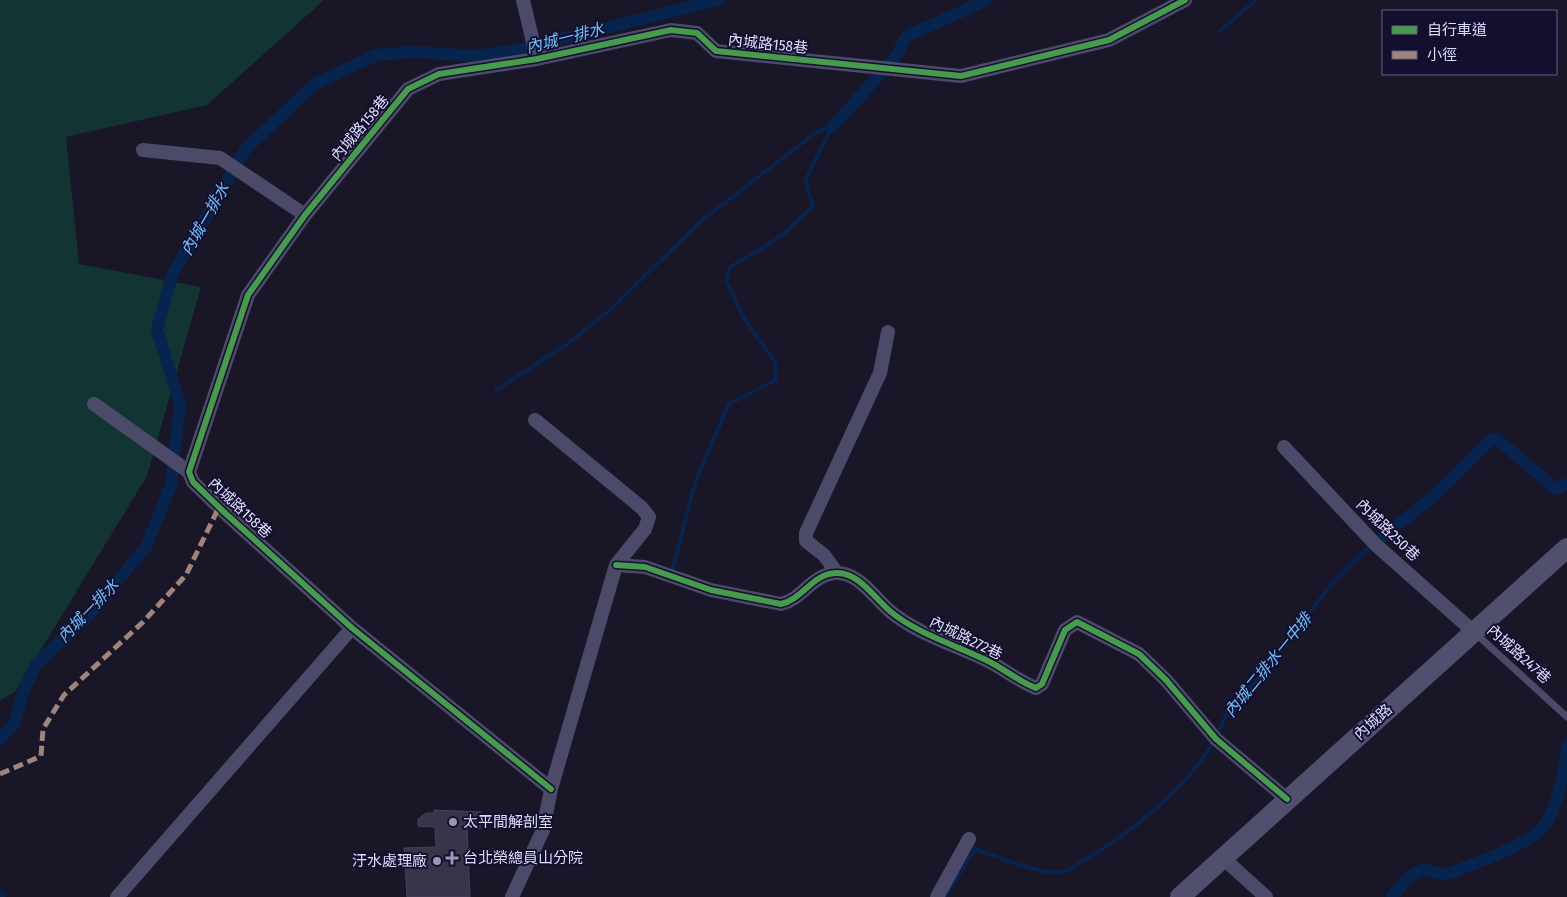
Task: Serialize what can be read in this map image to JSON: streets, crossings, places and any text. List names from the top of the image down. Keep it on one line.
{"streets":{"street":["內城路158巷","內城路250巷","內城路272巷","內城路"],"lane":["內城路247巷"]},"crossings":[["內城路250巷","內城路247巷"],["內城路250巷","內城路"],["內城路272巷","內城路"],["內城路247巷","內城路"]],"water":["內城一排水","內城二排水一中排"],"places":{"other":["太平間解剖室","汙水處理廠"],"health":["台北榮總員山分院"]},"legend":["自行車道","小徑"]}
